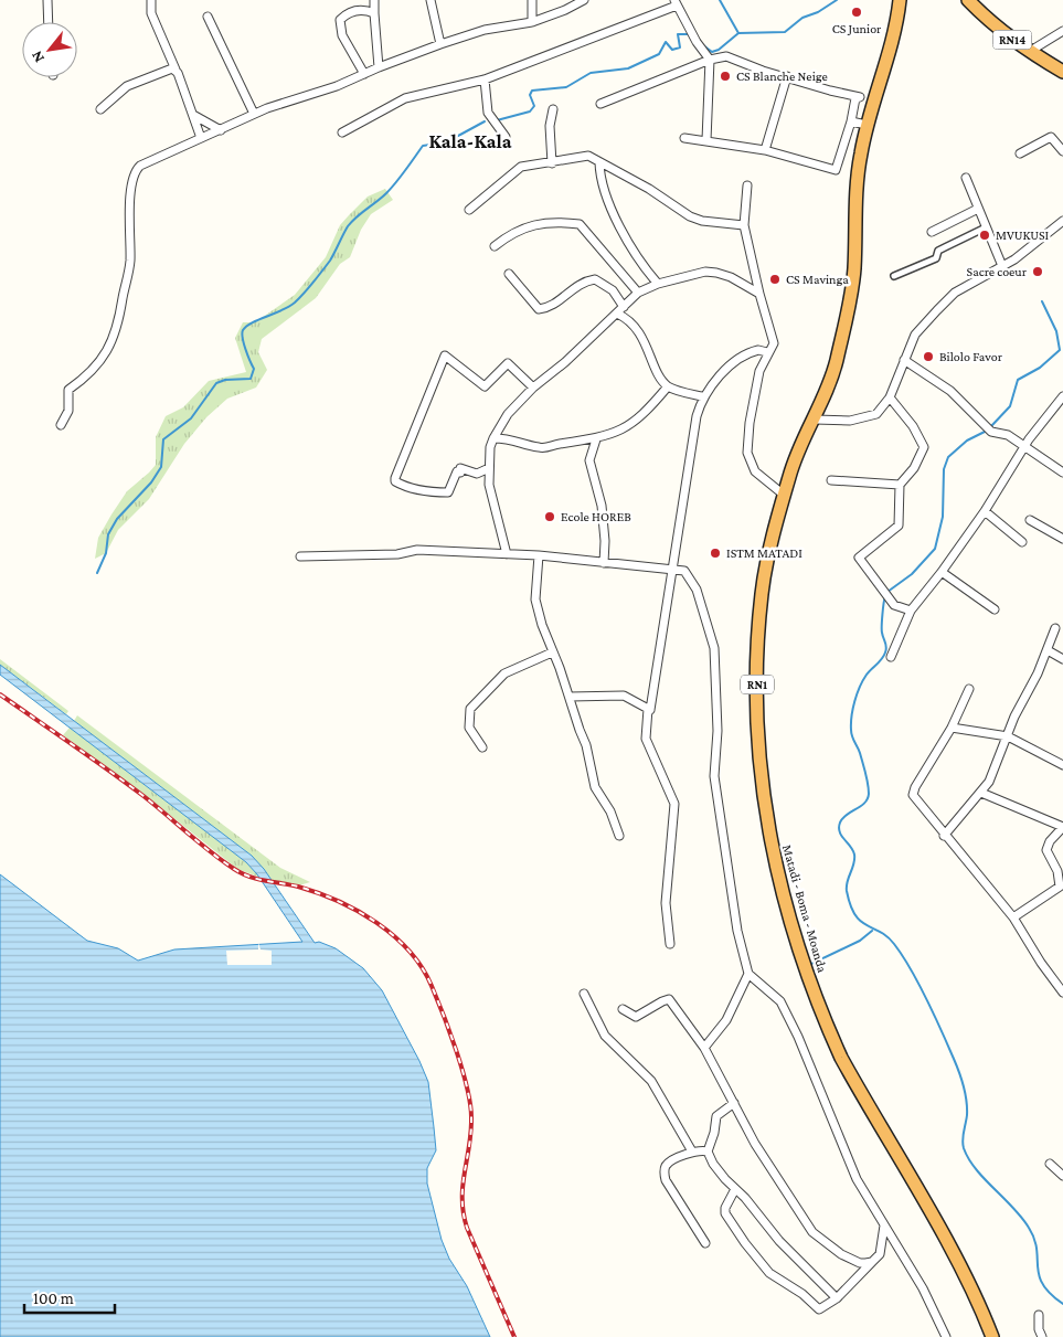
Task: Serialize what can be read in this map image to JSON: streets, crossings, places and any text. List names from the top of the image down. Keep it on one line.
{"streets":{"highway":["RN14","RN1","Matadi - Boma - Moanda"]},"districts":["Kala-Kala"],"places":["CS Junior","CS Blanche Neige","MVUKUSI","Sacre coeur","CS Mavinga","Bilolo Favor","Ecole HOREB","ISTM MATADI"],"scale_bar":"100 m","north":"bottom left"}
